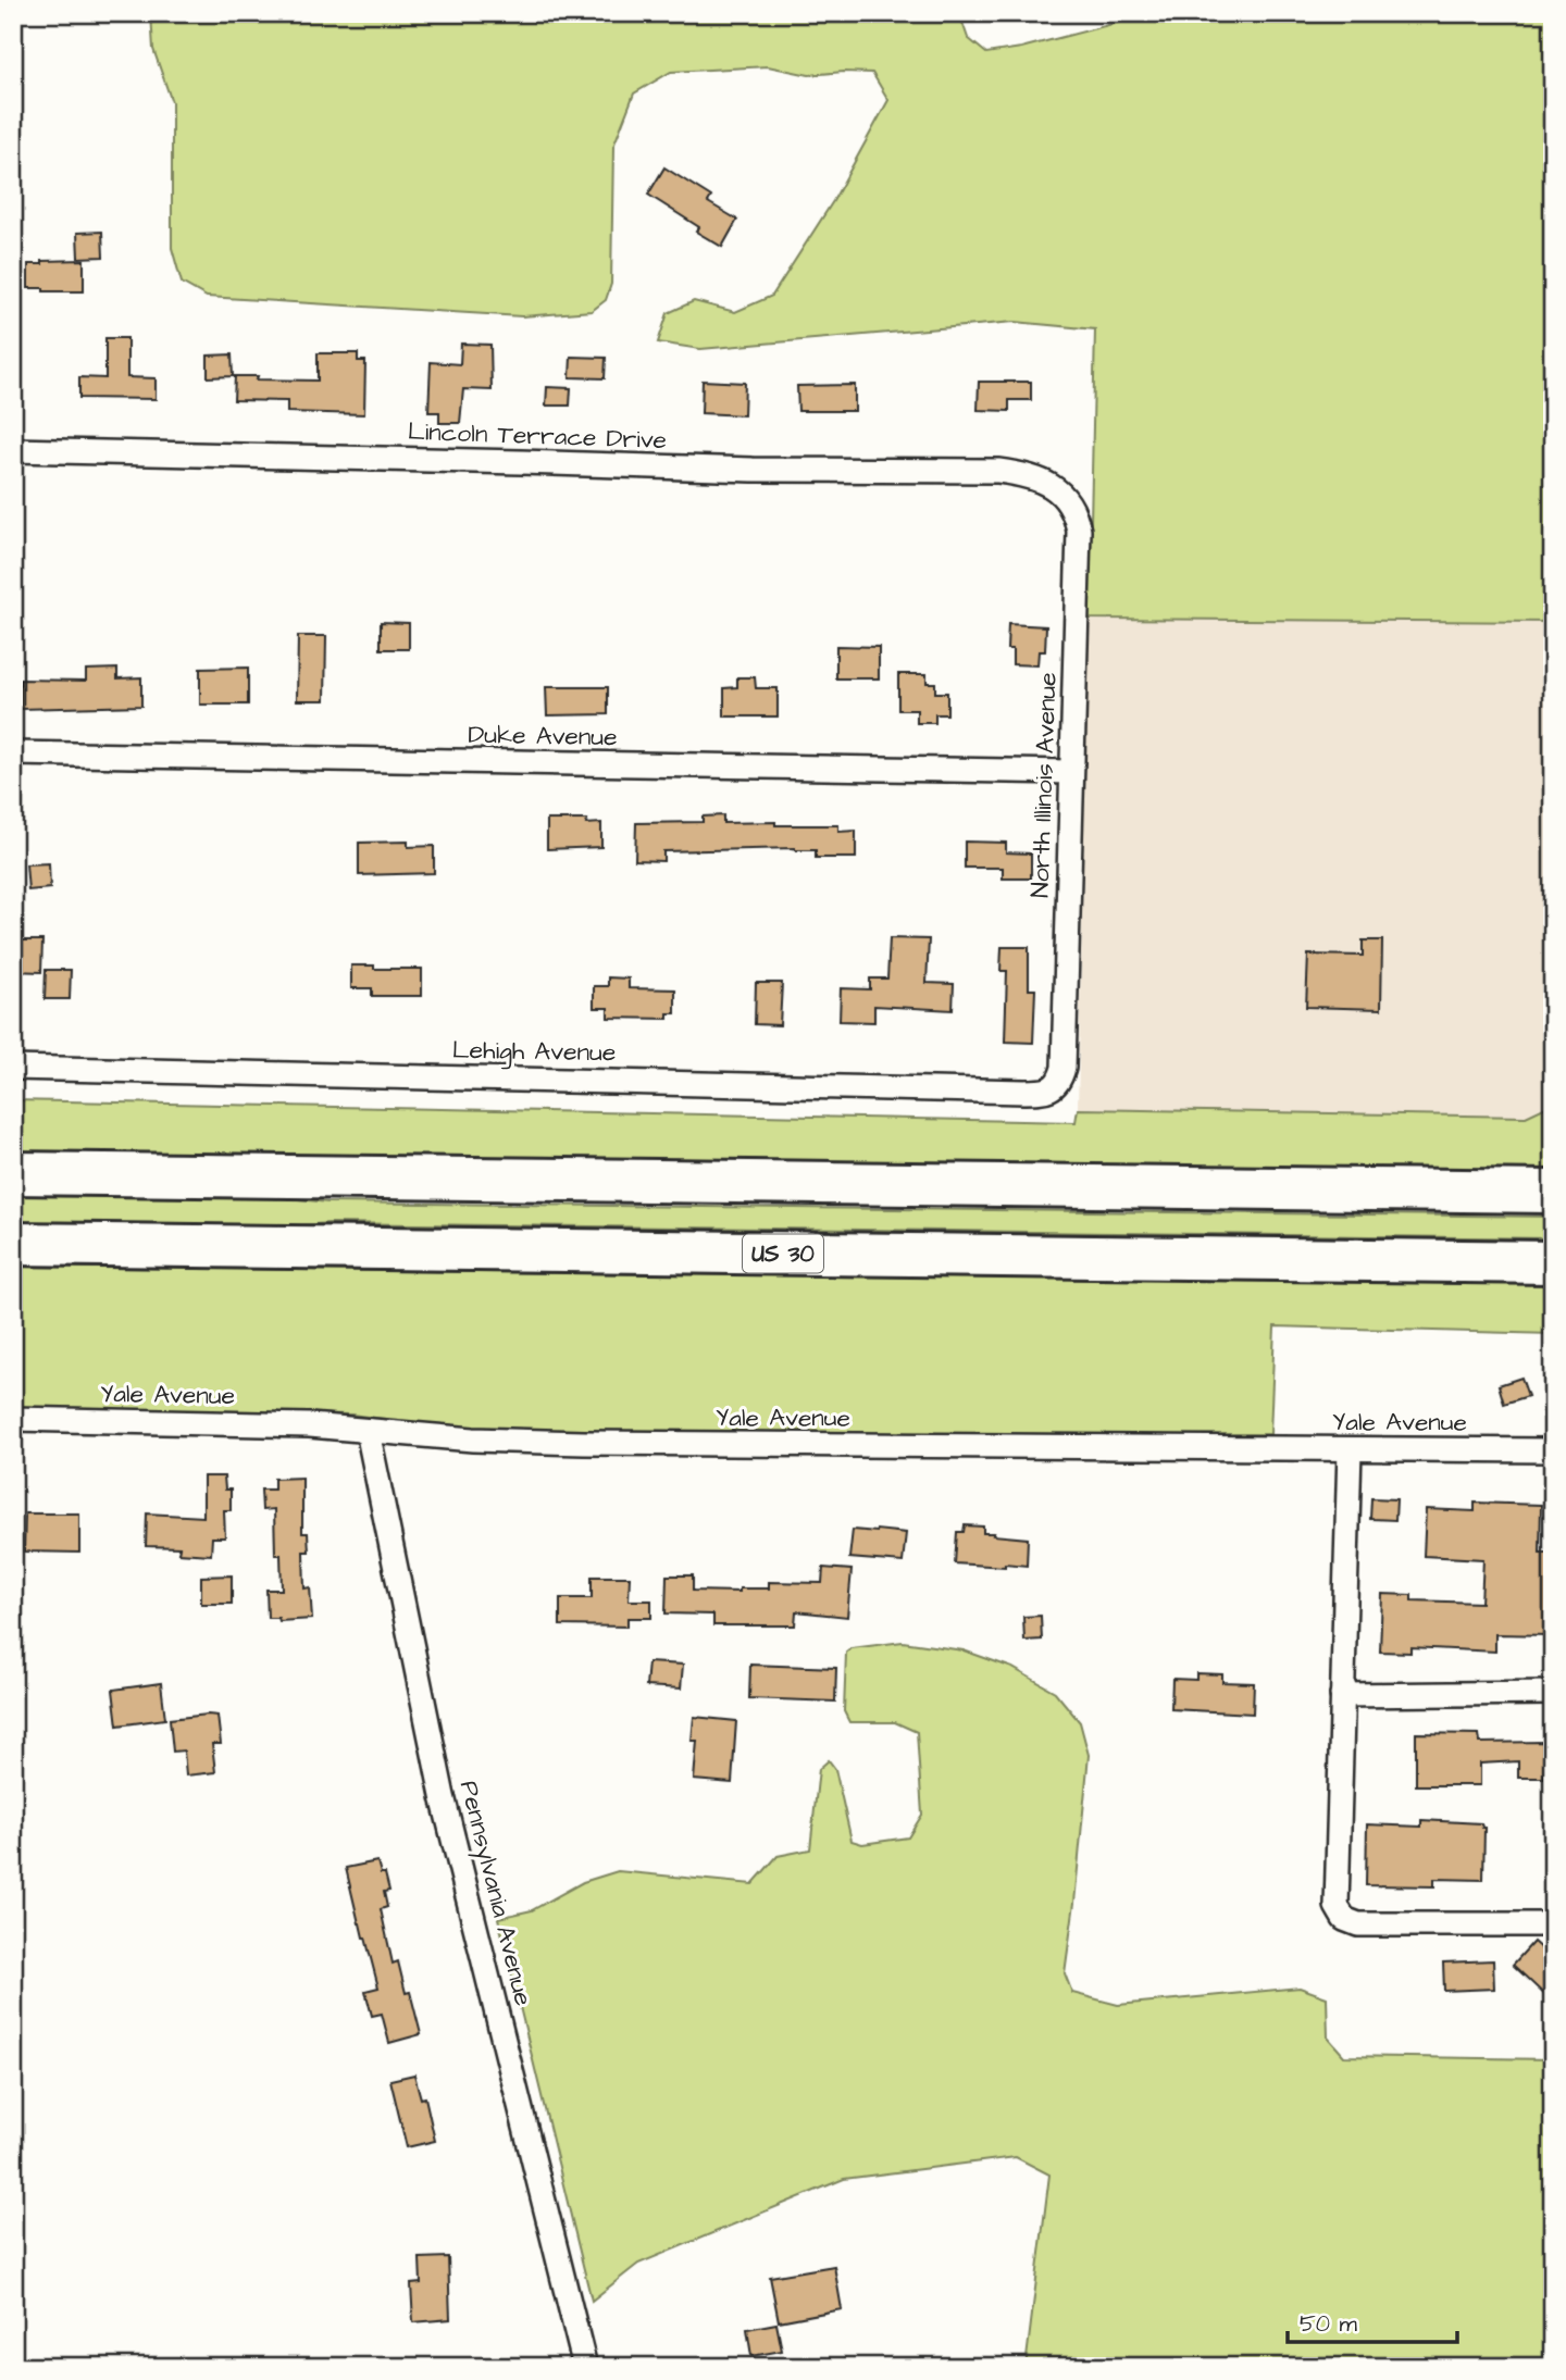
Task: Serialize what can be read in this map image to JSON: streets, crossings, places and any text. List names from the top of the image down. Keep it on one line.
{"streets":{"highway":["US 30"],"street":["Lincoln Terrace Drive","Duke Avenue","North Illinois Avenue","Lehigh Avenue","Yale Avenue","Pennsylvania Avenue"]},"crossings":[["Lincoln Terrace Drive","North Illinois Avenue"],["Duke Avenue","North Illinois Avenue"],["North Illinois Avenue","Lehigh Avenue"],["Yale Avenue","Pennsylvania Avenue"]],"scale_bar":"50 m"}
